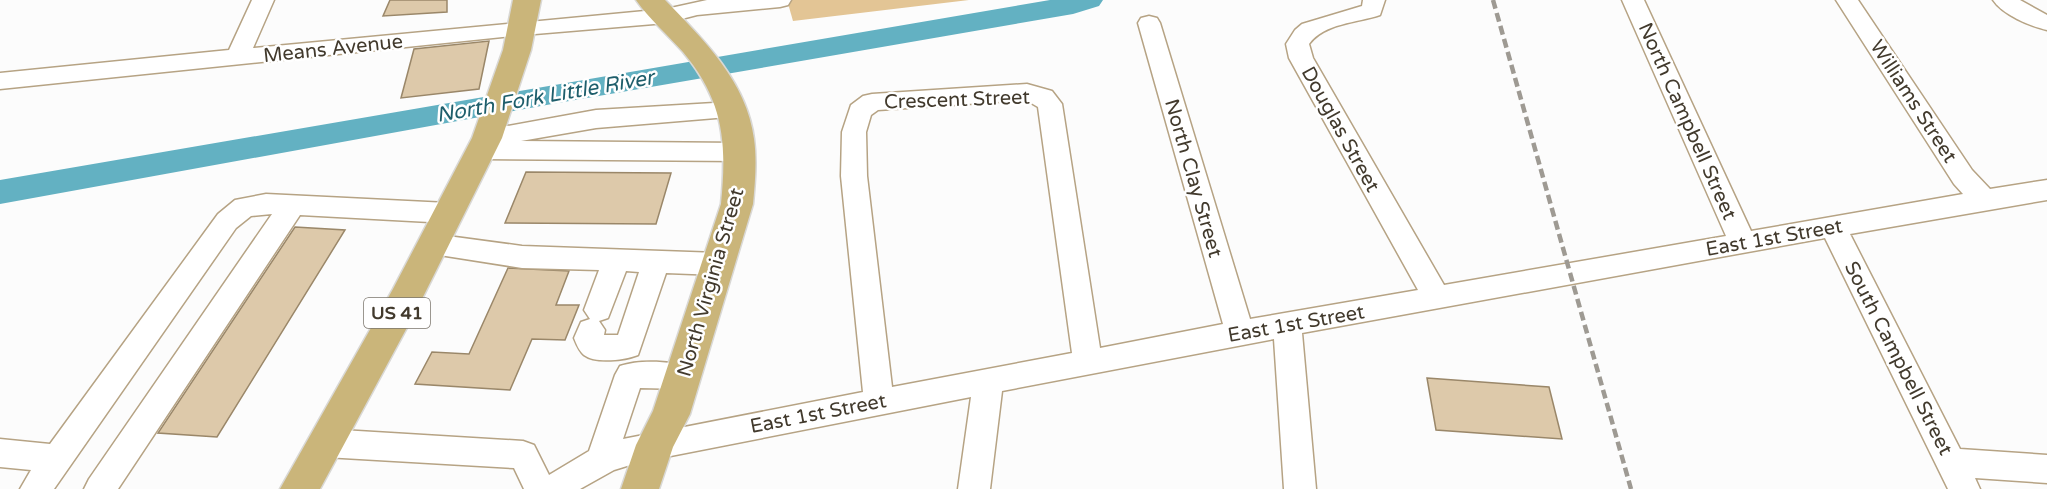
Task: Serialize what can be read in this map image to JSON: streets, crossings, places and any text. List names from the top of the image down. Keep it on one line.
{"streets":{"main road":["North Virginia Street","US 41"],"street":["Means Avenue","Crescent Street","Williams Street","North Campbell Street","Douglas Street","North Clay Street","East 1st Street","South Campbell Street"]},"crossings":[["Means Avenue","North Virginia Street"],["Means Avenue","US 41"],["Crescent Street","East 1st Street"],["Williams Street","East 1st Street"],["North Campbell Street","East 1st Street"],["Douglas Street","East 1st Street"],["North Clay Street","East 1st Street"],["East 1st Street","North Virginia Street"],["East 1st Street","South Campbell Street"]],"water":["North Fork Little River"]}
